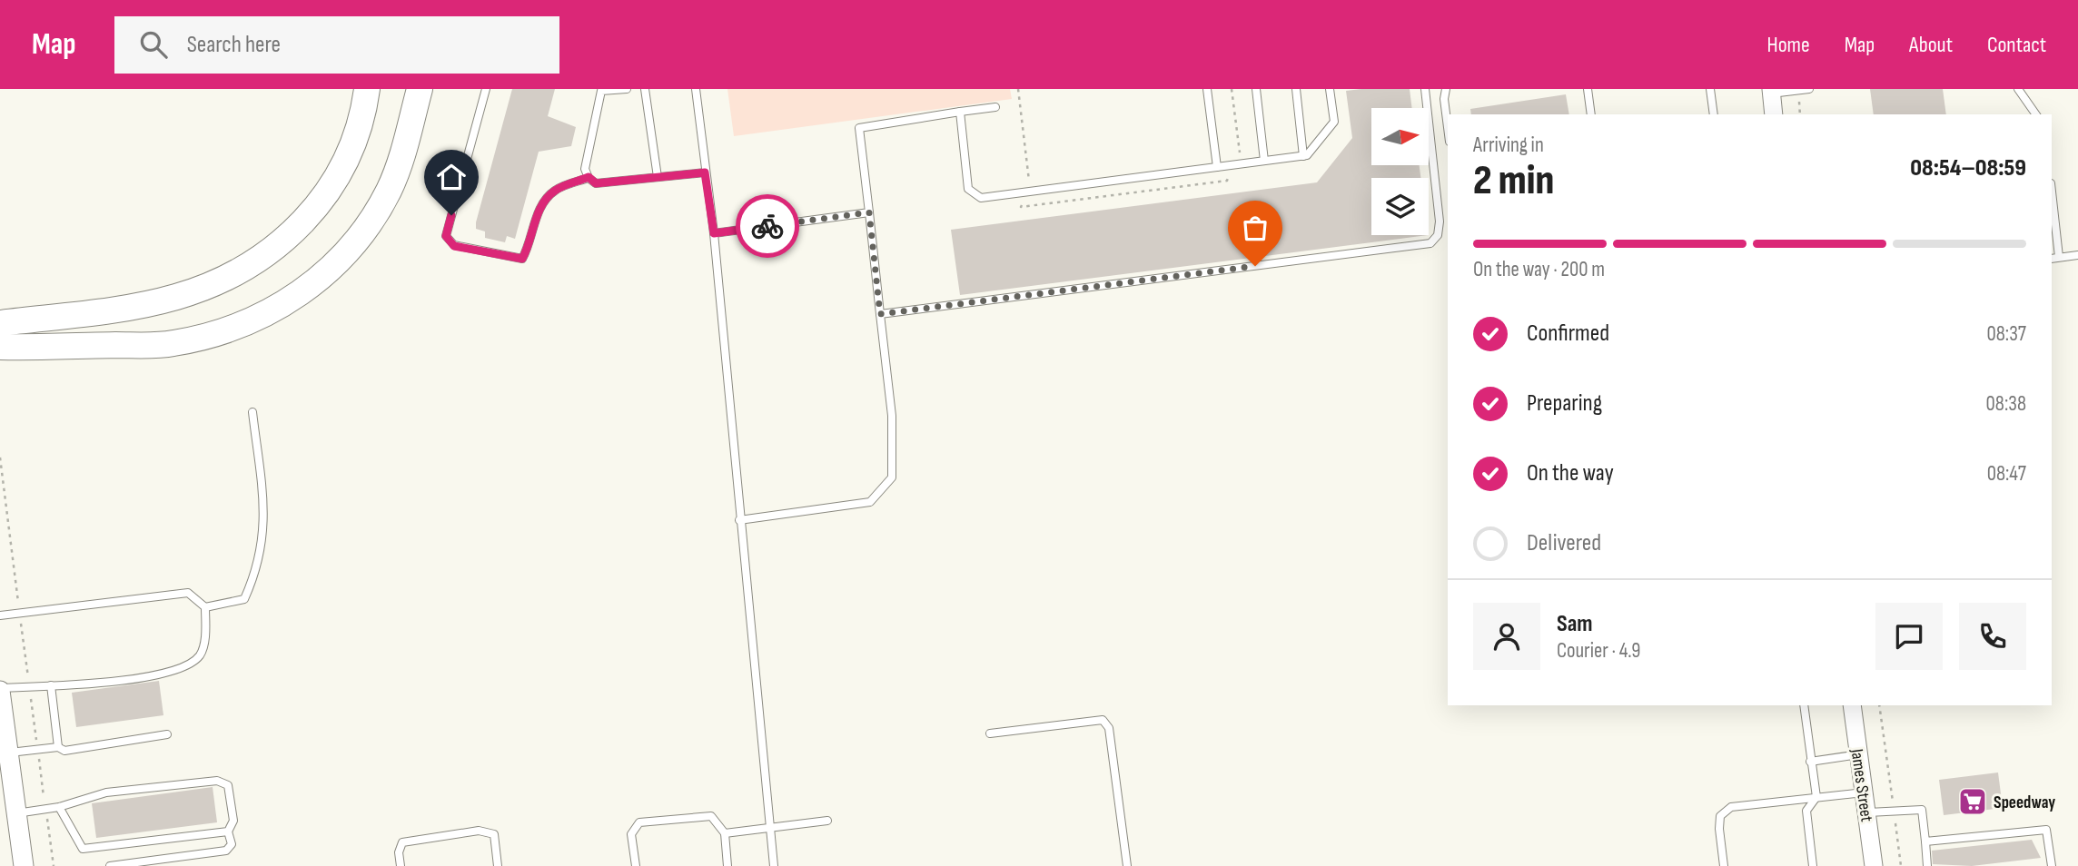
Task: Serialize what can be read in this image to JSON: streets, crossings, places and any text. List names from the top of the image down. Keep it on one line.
{"streets":{"street":["James Street"]},"places":{"supermarket":["Speedway"]},"north":"right","page":{"header":"Map","search":"Search here","nav":["Home","Map","About","Contact"],"heading":["2 min","Arriving in","08:54–08:59"],"panel":["Sam","Courier · 4.9"],"bar":"On the way · 200 m","list":[["Confirmed","08:37"],["Preparing","08:38"],["On the way","08:47"],"Delivered"]}}
